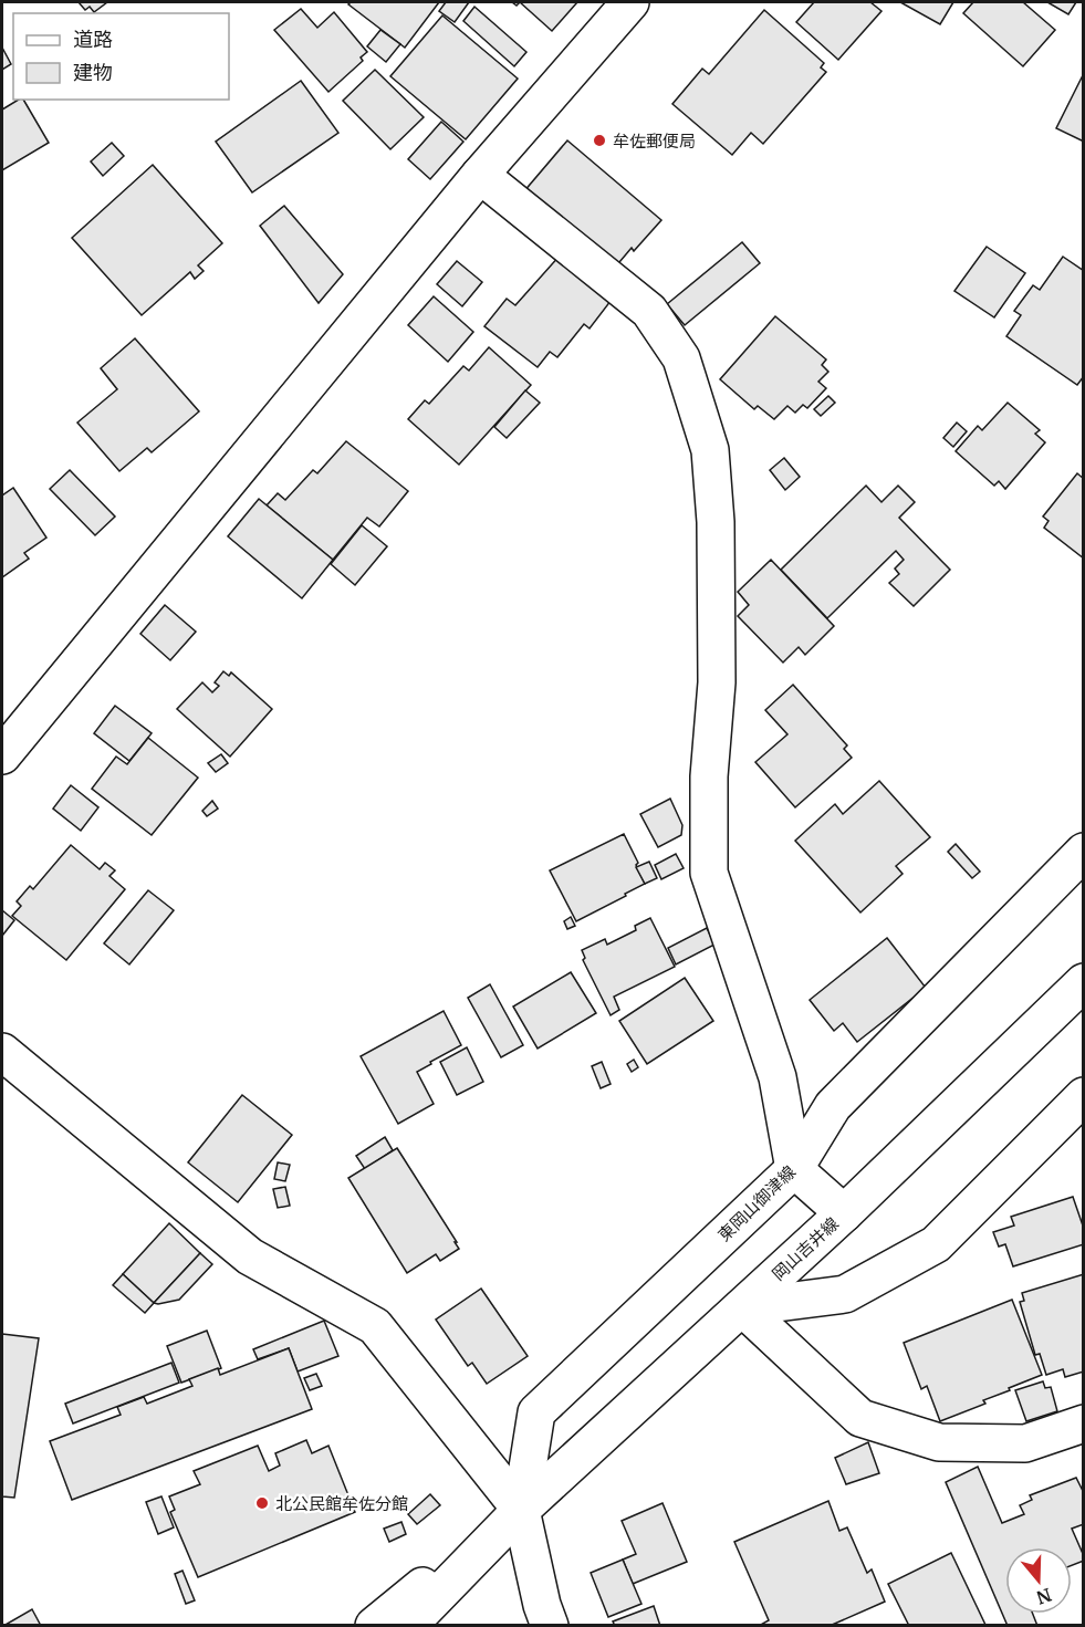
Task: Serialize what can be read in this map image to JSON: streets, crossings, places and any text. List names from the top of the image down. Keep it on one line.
{"streets":{"street":["東岡山御津線","岡山吉井線"]},"crossings":[["東岡山御津線","岡山吉井線"]],"places":["牟佐郵便局","北公民館牟佐分館"],"legend":["道路","建物"],"north":"bottom"}
